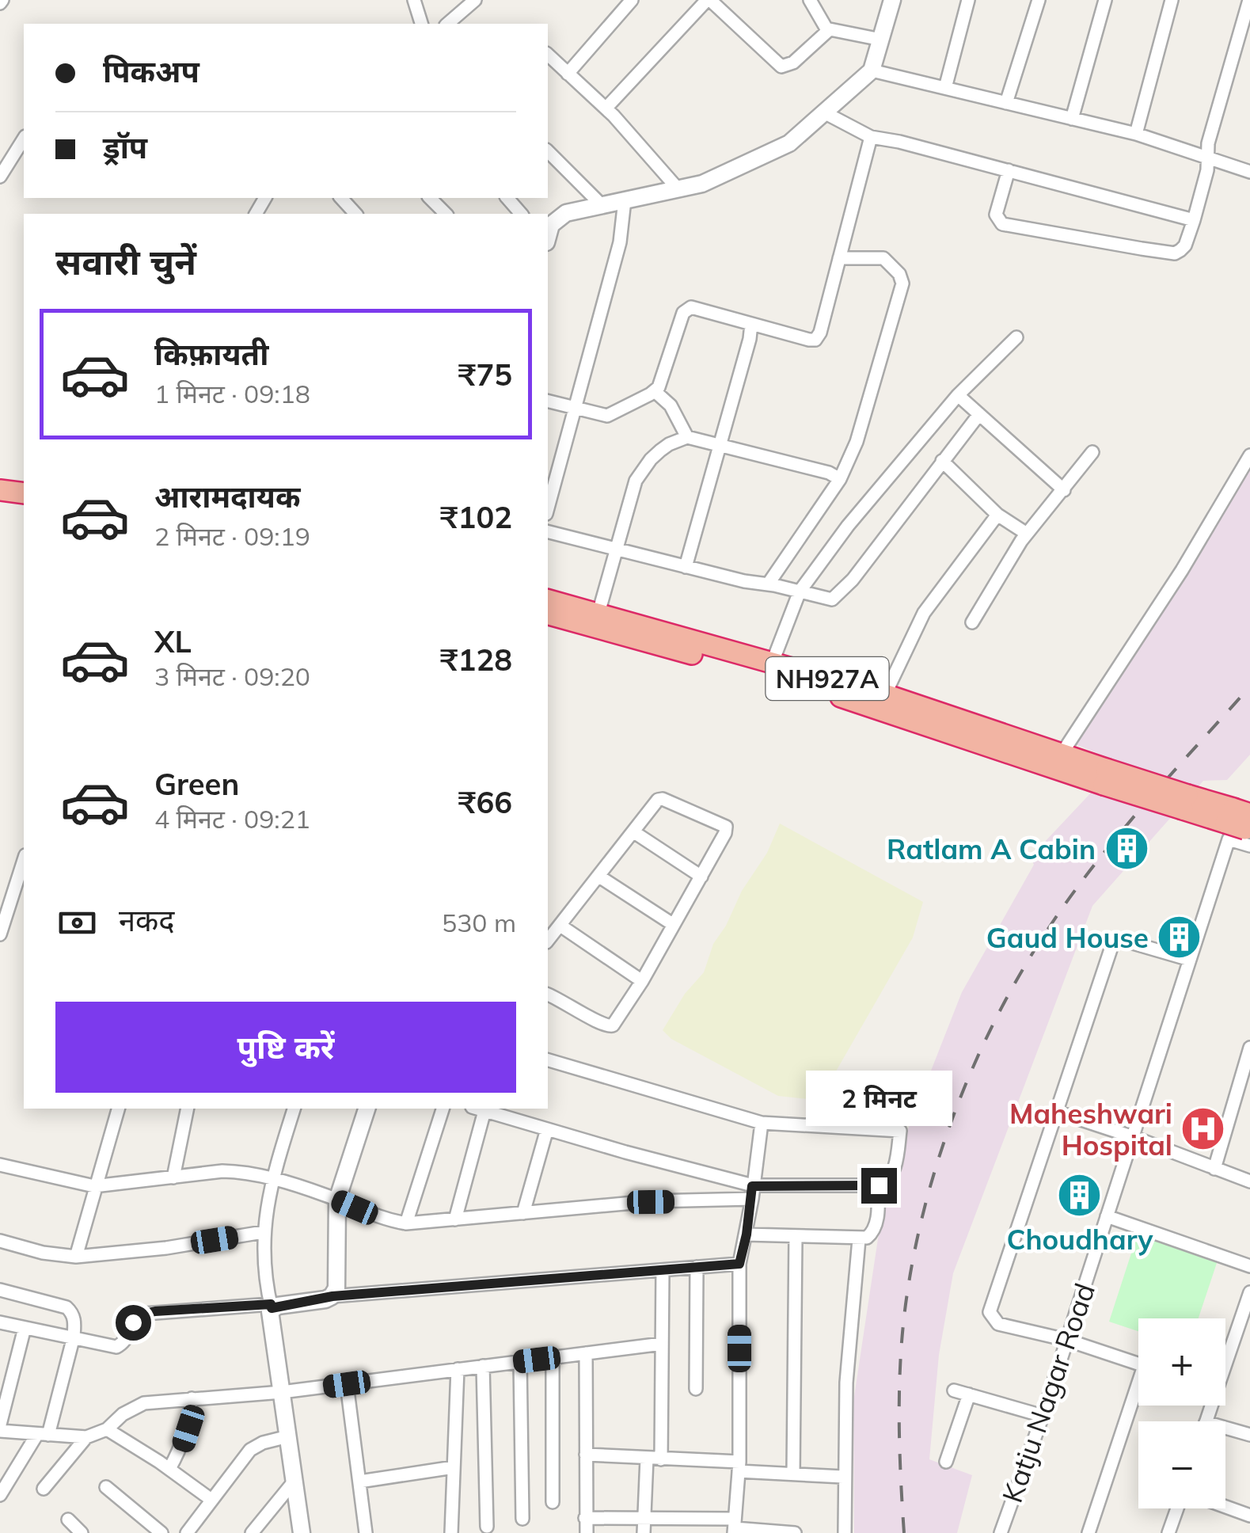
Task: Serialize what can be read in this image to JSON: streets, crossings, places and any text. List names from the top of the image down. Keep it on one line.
{"streets":{"highway":["NH927A"],"street":["Katju Nagar Road"]},"crossings":[["NH927A","Katju Nagar Road"]],"places":{"building":["Ratlam A Cabin","Gaud House","Choudhary"],"hospital":["Maheshwari Hospital"]},"page":{"banner":["पिकअप","ड्रॉप"],"heading":"सवारी चुनें","list":[{"name":"किफ़ायती","note":"1 मिनट · 09:18","value":"₹75"},{"name":"आरामदायक","note":"2 मिनट · 09:19","value":"₹102"},{"name":"XL","note":"3 मिनट · 09:20","value":"₹128"},{"name":"Green","note":"4 मिनट · 09:21","value":"₹66"}],"pay":["नकद","530 m"],"buttons":"पुष्टि करें","bubble":"2 मिनट","map_buttons":["+","−"]}}
